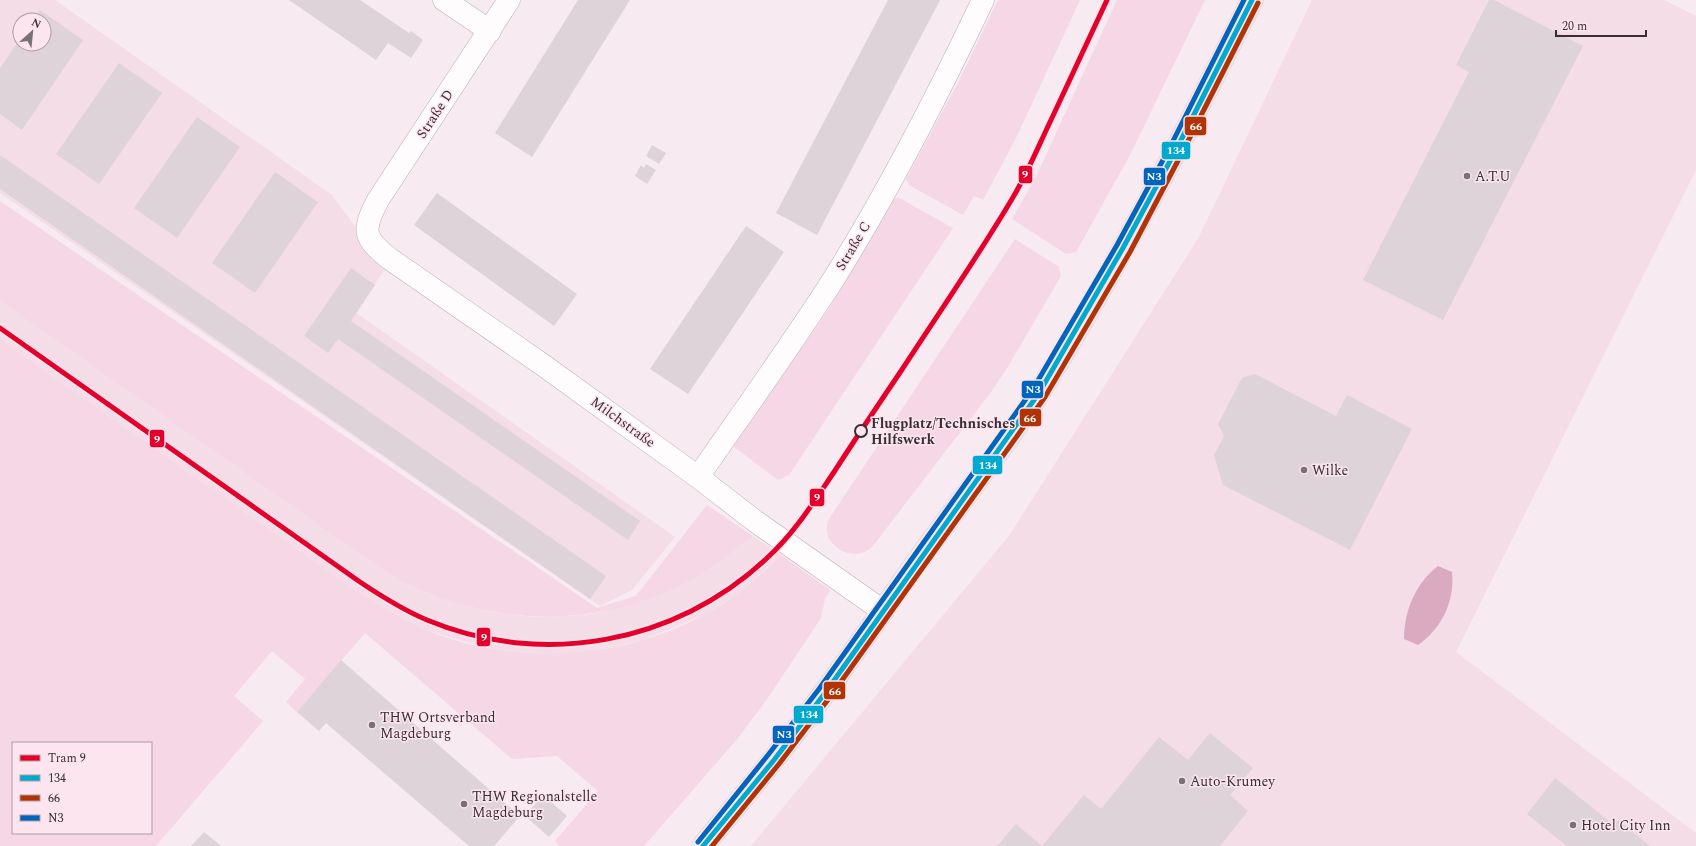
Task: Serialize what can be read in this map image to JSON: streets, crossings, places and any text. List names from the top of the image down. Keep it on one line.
{"streets":{"street":["Straße D","Straße C","Milchstraße"]},"crossings":[["Straße D","Milchstraße"],["Straße C","Milchstraße"]],"places":["A.T.U","Flugplatz/Technisches Hilfswerk","Wilke","THW Ortsverband Magdeburg","Auto-Krumey","THW Regionalstelle Magdeburg","Hotel City Inn"],"lines":["tram line 9","transit line 134","transit line N3","transit line 66"],"legend":["Tram 9","134","66","N3"],"scale_bar":"20 m","north":"top right"}
